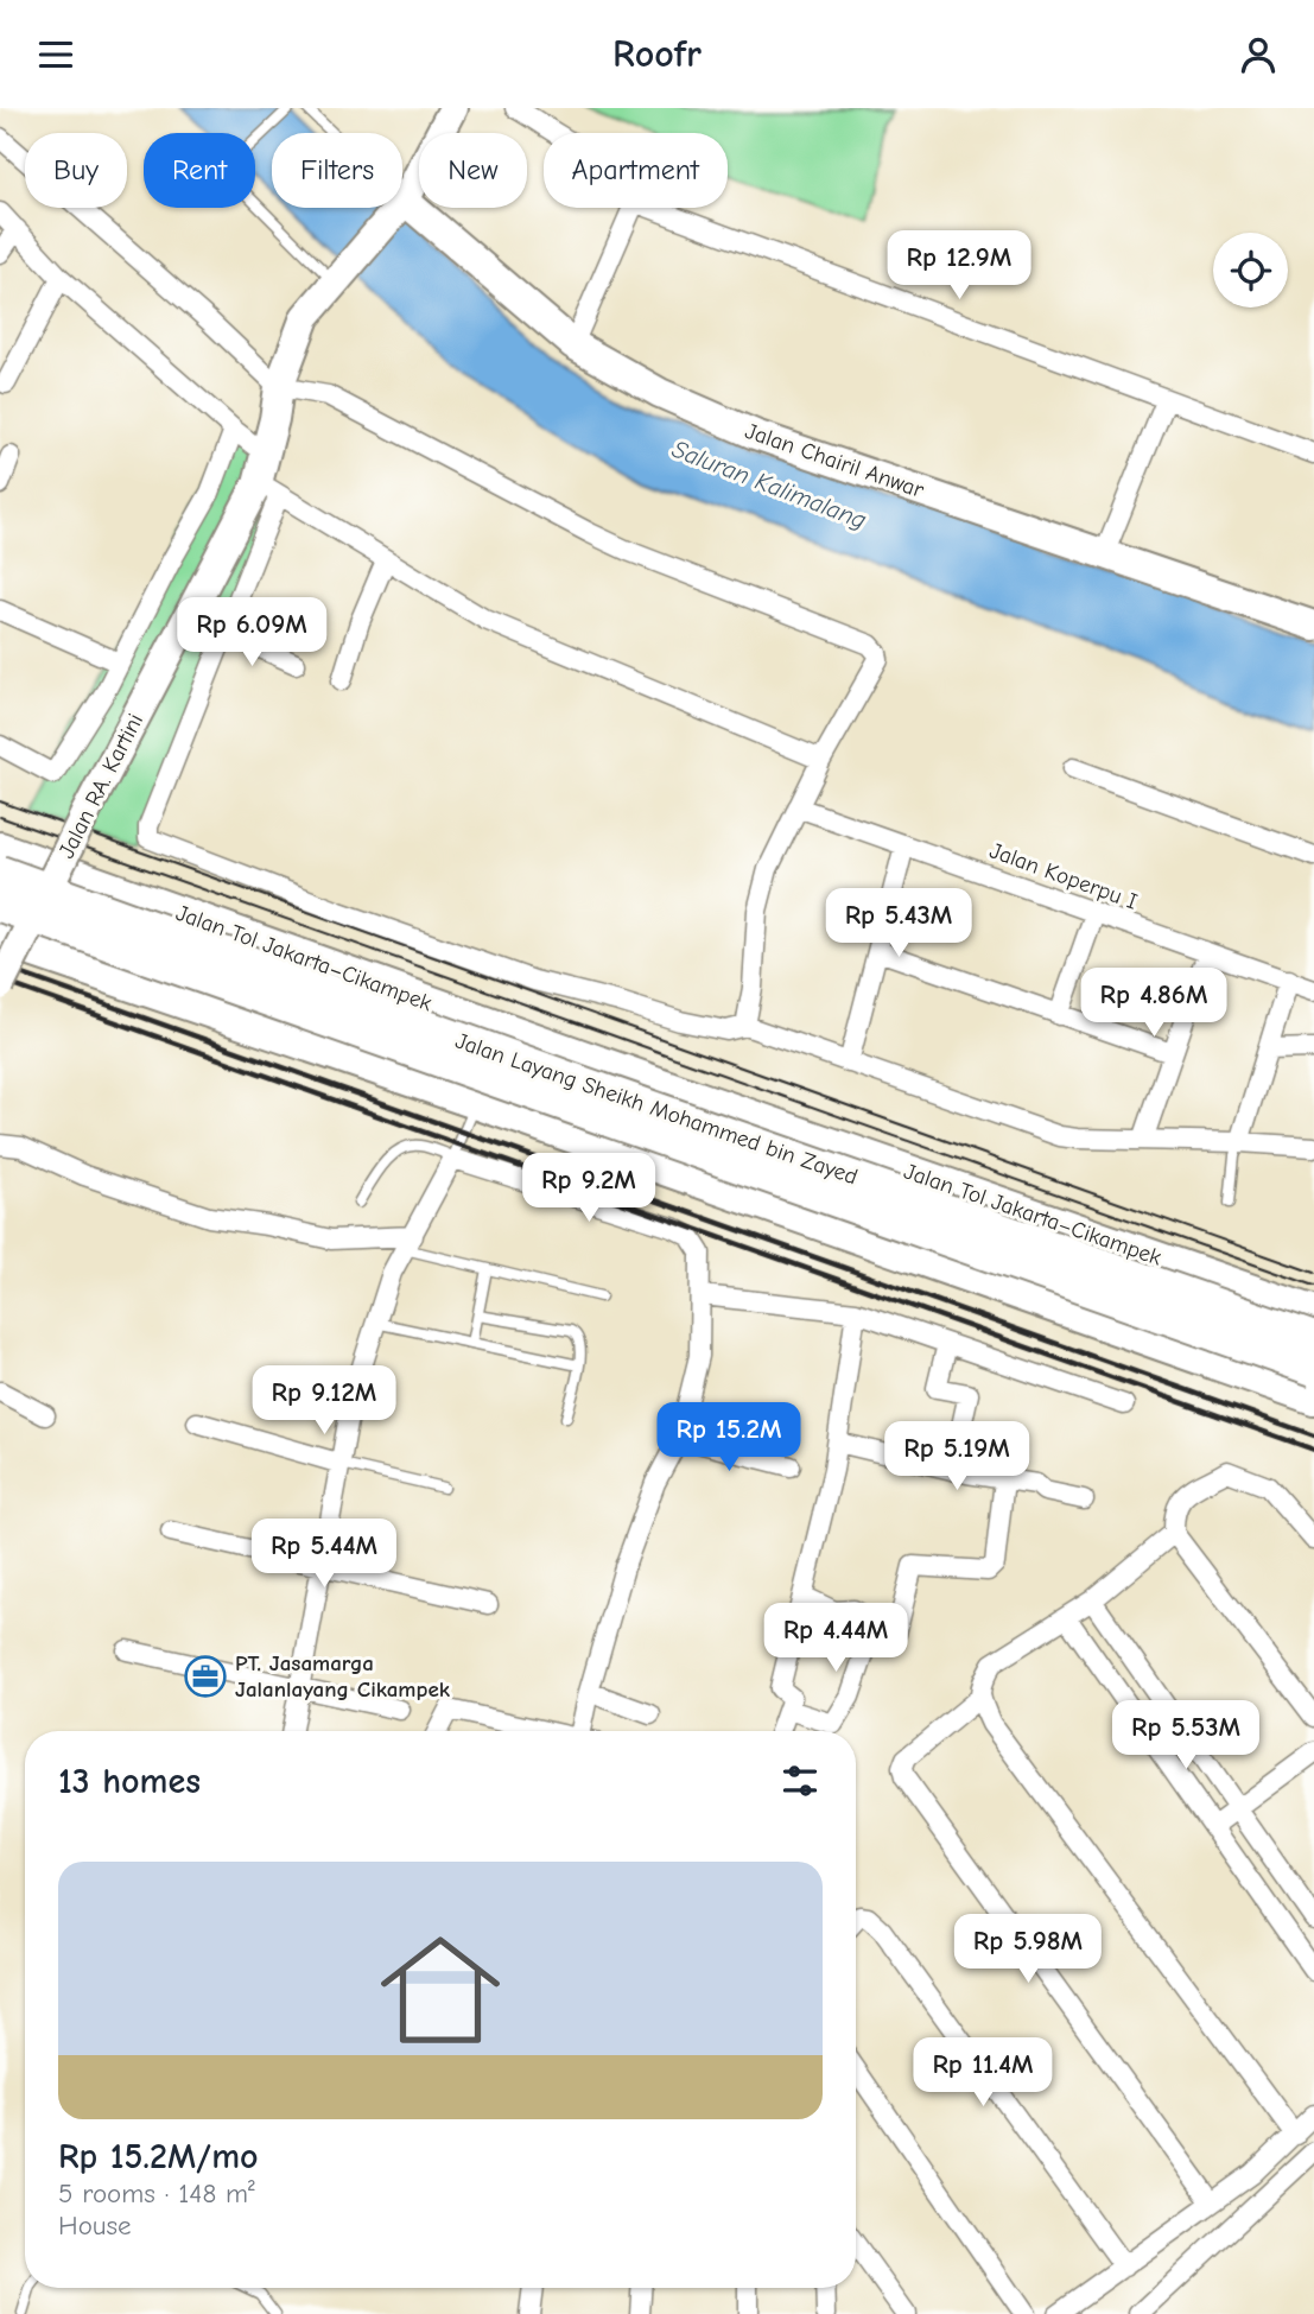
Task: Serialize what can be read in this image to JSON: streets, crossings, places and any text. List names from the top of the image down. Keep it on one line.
{"streets":{"highway":["Jalan Tol Jakarta–Cikampek","Jalan Layang Sheikh Mohammed bin Zayed"],"main road":["Jalan Chairil Anwar","Jalan RA. Kartini"],"street":["Jalan Koperpu I"]},"water":["Saluran Kalimalang"],"places":{"office":["PT. Jasamarga Jalanlayang Cikampek"]},"page":{"header":"Roofr","chip":["Buy","Rent","Filters","New","Apartment"],"price":["Rp 12.9M","Rp 6.09M","Rp 5.43M","Rp 4.86M","Rp 9.2M","Rp 9.12M","Rp 15.2M","Rp 5.19M","Rp 5.44M","Rp 4.44M","Rp 5.53M","Rp 5.98M","Rp 11.4M"],"heading":"13 homes","list":[{"name":"Rp 15.2M/mo","note":"5 rooms · 148 m² · House"}]}}
